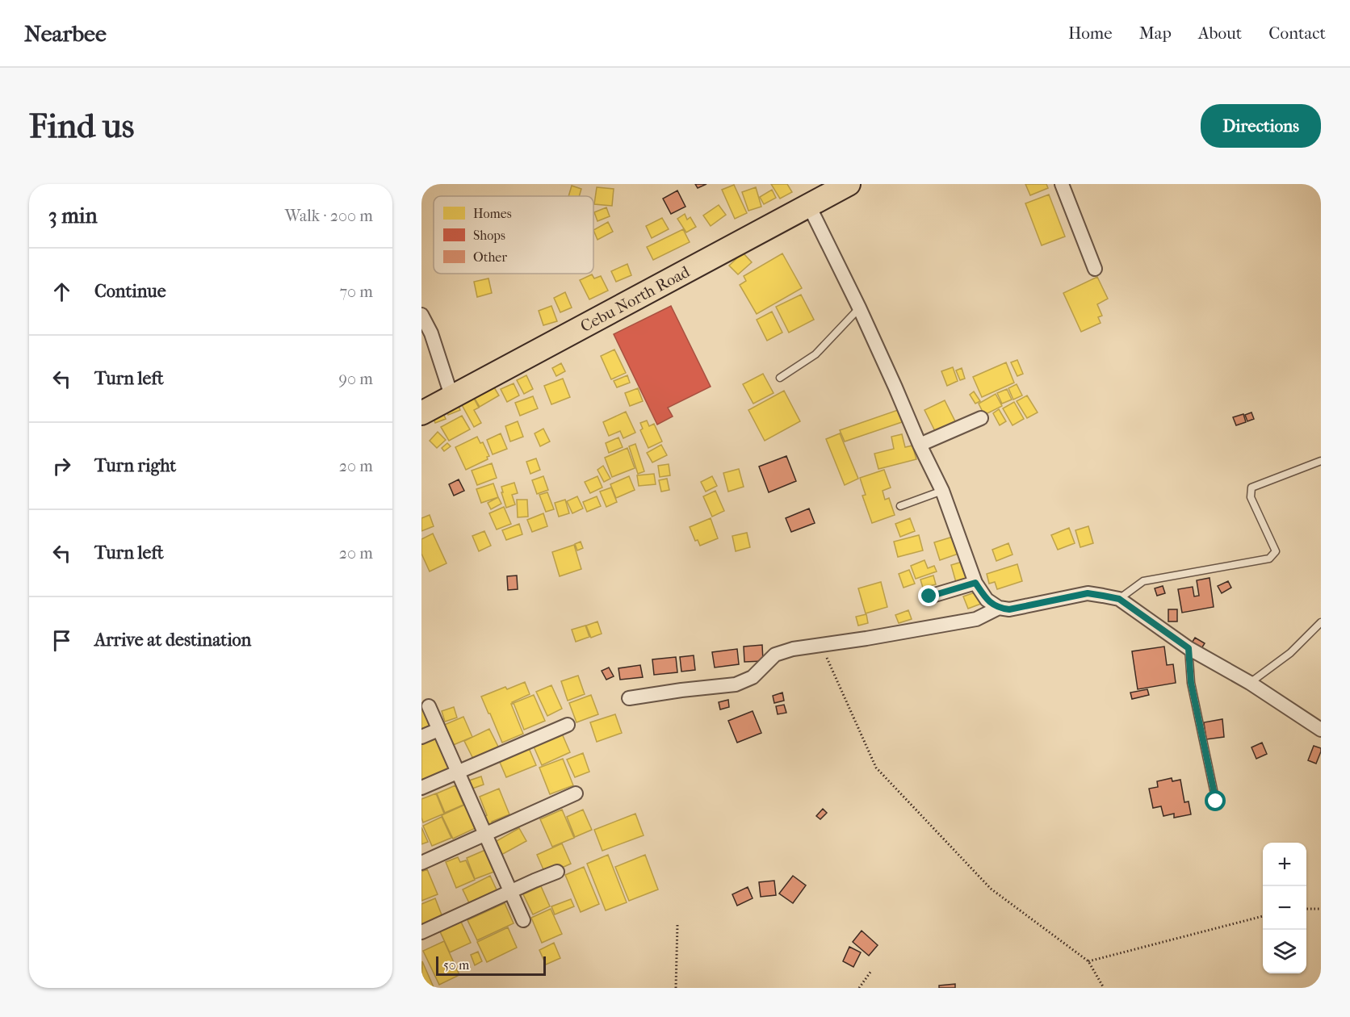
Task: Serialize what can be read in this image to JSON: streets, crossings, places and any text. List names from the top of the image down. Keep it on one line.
{"streets":{"highway":["Cebu North Road"]},"legend":["Homes","Shops","Other"],"scale_bar":"50 m","page":{"header":"Nearbee","nav":["Home","Map","About","Contact"],"buttons":"Directions","title":"Find us","heading":["3 min","Walk · 200 m"],"list":[["Continue","70 m"],["Turn left","90 m"],["Turn right","20 m"],["Turn left","20 m"],"Arrive at destination"],"map_buttons":["+","−"],"scale":"50 m"}}
